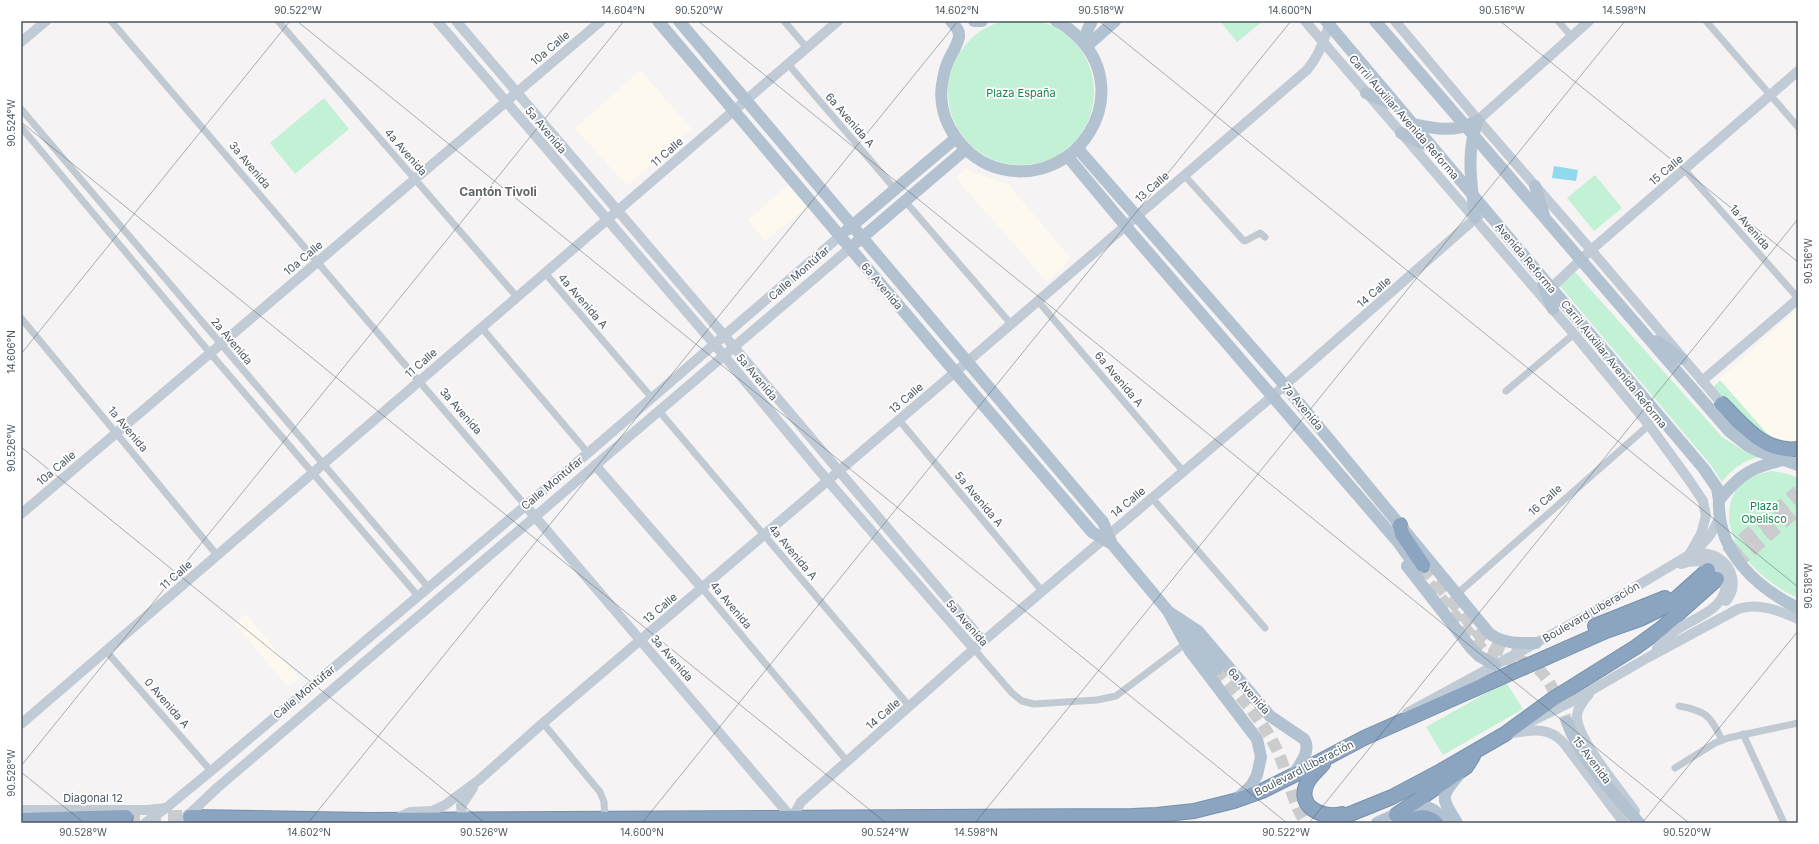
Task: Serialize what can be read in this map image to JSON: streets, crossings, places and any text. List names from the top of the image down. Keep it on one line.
{"streets":{"highway":["Boulevard Liberación"],"main road":["Avenida Reforma","Calle Montúfar","6a Avenida","7a Avenida"],"street":["10a Calle","Carril Auxiliar Avenida Reforma","6a Avenida A","5a Avenida","4a Avenida","11 Calle","3a Avenida","15 Calle","13 Calle","1a Avenida","14 Calle","4a Avenida A","2a Avenida","5a Avenida A","16 Calle","0 Avenida A","15 Avenida","Diagonal 12"]},"crossings":[["10a Calle","5a Avenida"],["10a Calle","4a Avenida"],["10a Calle","3a Avenida"],["10a Calle","1a Avenida"],["10a Calle","2a Avenida"],["Carril Auxiliar Avenida Reforma","13 Calle"],["Carril Auxiliar Avenida Reforma","Avenida Reforma"],["Carril Auxiliar Avenida Reforma","14 Calle"],["Carril Auxiliar Avenida Reforma","16 Calle"],["Carril Auxiliar Avenida Reforma","Boulevard Liberación"],["6a Avenida A","11 Calle"],["6a Avenida A","13 Calle"],["6a Avenida A","Calle Montúfar"],["6a Avenida A","14 Calle"],["5a Avenida","11 Calle"],["5a Avenida","13 Calle"],["5a Avenida","Calle Montúfar"],["5a Avenida","6a Avenida"],["5a Avenida","14 Calle"],["4a Avenida","11 Calle"],["4a Avenida","13 Calle"],["4a Avenida","Calle Montúfar"],["4a Avenida","14 Calle"],["11 Calle","3a Avenida"],["11 Calle","1a Avenida"],["11 Calle","6a Avenida"],["11 Calle","4a Avenida A"],["11 Calle","2a Avenida"],["11 Calle","0 Avenida A"],["3a Avenida","13 Calle"],["3a Avenida","Calle Montúfar"],["3a Avenida","14 Calle"],["3a Avenida","Boulevard Liberación"],["15 Calle","1a Avenida"],["15 Calle","Avenida Reforma"],["13 Calle","Avenida Reforma"],["13 Calle","6a Avenida"],["13 Calle","4a Avenida A"],["13 Calle","7a Avenida"],["13 Calle","5a Avenida A"],["13 Calle","Boulevard Liberación"],["Avenida Reforma","14 Calle"],["Calle Montúfar","6a Avenida"],["Calle Montúfar","4a Avenida A"],["Calle Montúfar","2a Avenida"],["Calle Montúfar","Boulevard Liberación"],["Calle Montúfar","0 Avenida A"],["Calle Montúfar","Diagonal 12"],["6a Avenida","14 Calle"],["6a Avenida","Boulevard Liberación"],["14 Calle","4a Avenida A"],["14 Calle","7a Avenida"],["14 Calle","5a Avenida A"],["14 Calle","Boulevard Liberación"],["7a Avenida","16 Calle"],["7a Avenida","Boulevard Liberación"],["Boulevard Liberación","15 Avenida"]],"districts":["Cantón Tivoli"],"parks":["Plaza España","Plaza Obelisco"],"coordinates":["90.522°W","14.604°N","90.520°W","14.602°N","90.518°W","14.600°N","90.516°W","14.598°N","90.524°W","14.606°N","90.526°W","90.528°W"]}
